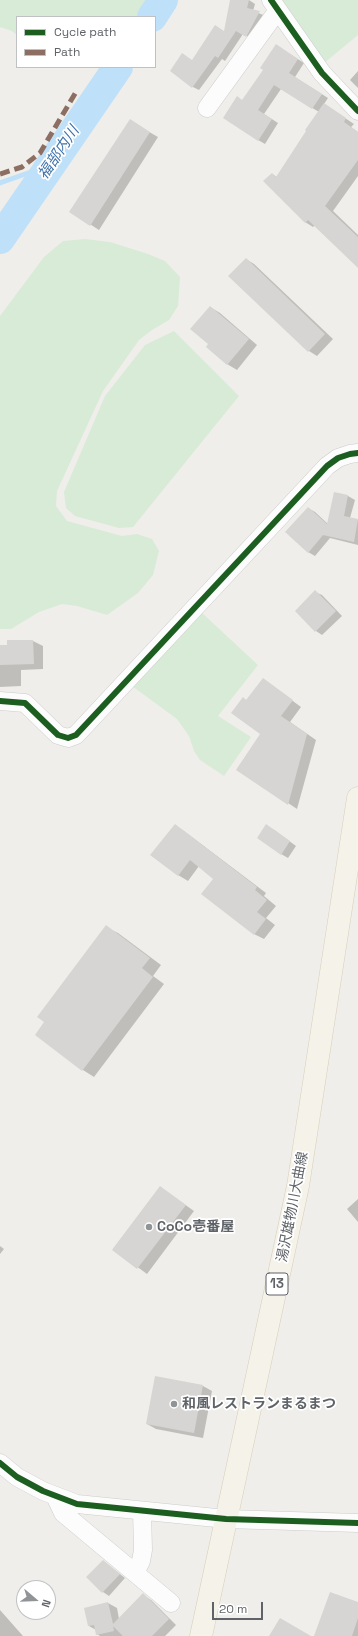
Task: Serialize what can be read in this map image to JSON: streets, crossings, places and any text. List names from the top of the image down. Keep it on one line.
{"streets":{"main road":["湯沢雄物川大曲線","13"]},"water":["福部内川"],"places":["CoCo壱番屋","和風レストランまるまつ"],"legend":["Cycle path","Path"],"scale_bar":"20 m","north":"right"}
